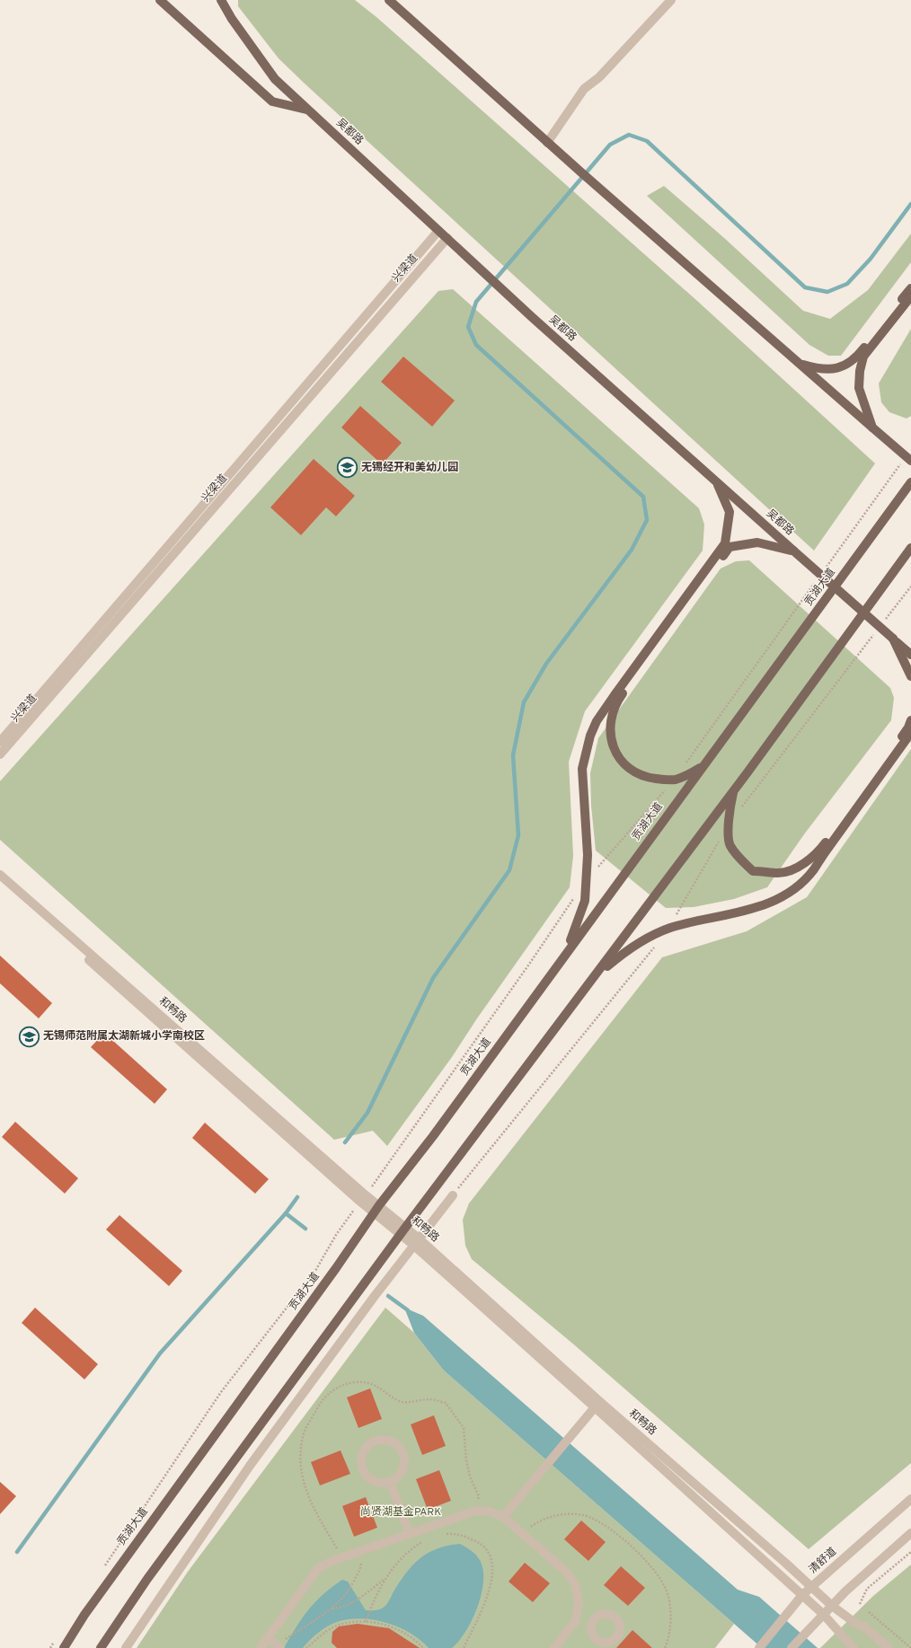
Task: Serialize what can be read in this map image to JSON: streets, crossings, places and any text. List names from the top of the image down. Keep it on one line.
{"streets":{"main road":["吴都路","贡湖大道"],"street":["兴梁道","和畅路","清舒道"]},"crossings":[["吴都路","兴梁道"],["贡湖大道","和畅路"],["和畅路","清舒道"]],"parks":["尚贤湖基金PARK"],"places":{"school or university":["无锡经开和美幼儿园","无锡师范附属太湖新城小学南校区"]}}
